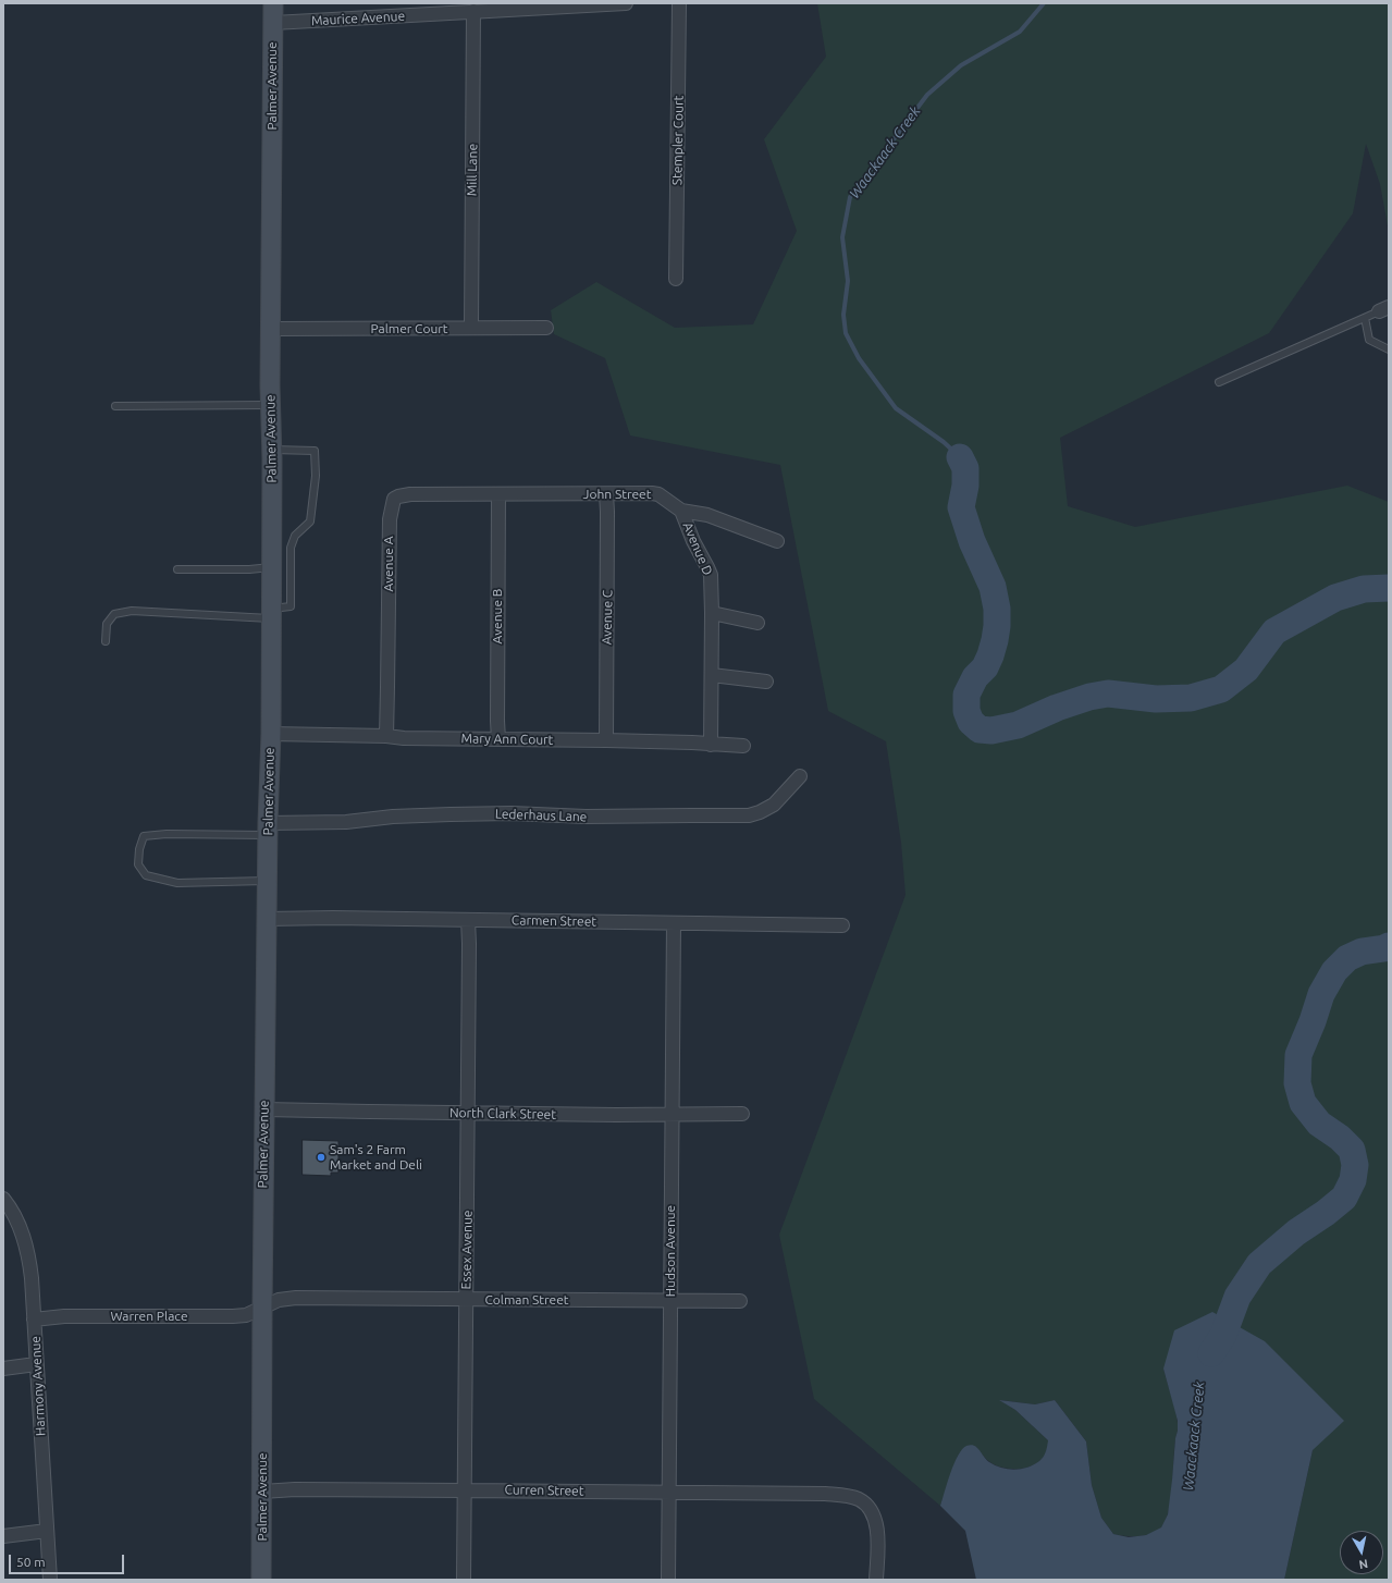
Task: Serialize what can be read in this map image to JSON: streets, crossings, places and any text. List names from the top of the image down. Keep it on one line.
{"streets":{"street":["Maurice Avenue","Palmer Avenue","Stempler Court","Mill Lane","Palmer Court","John Street","Avenue D","Avenue A","Avenue B","Avenue C","Mary Ann Court","Lederhaus Lane","Carmen Street","North Clark Street","Essex Avenue","Hudson Avenue","Colman Street","Warren Place","Harmony Avenue","Curren Street"]},"crossings":[["Maurice Avenue","Palmer Avenue"],["Maurice Avenue","Mill Lane"],["Palmer Avenue","Palmer Court"],["Palmer Avenue","Mary Ann Court"],["Palmer Avenue","Lederhaus Lane"],["Palmer Avenue","Carmen Street"],["Palmer Avenue","North Clark Street"],["Palmer Avenue","Colman Street"],["Palmer Avenue","Warren Place"],["Palmer Avenue","Curren Street"],["Mill Lane","Palmer Court"],["John Street","Avenue D"],["John Street","Avenue A"],["John Street","Avenue B"],["John Street","Avenue C"],["Avenue D","Mary Ann Court"],["Avenue A","Avenue B"],["Avenue A","Mary Ann Court"],["Avenue B","Mary Ann Court"],["Avenue C","Mary Ann Court"],["Carmen Street","Essex Avenue"],["Carmen Street","Hudson Avenue"],["North Clark Street","Essex Avenue"],["North Clark Street","Hudson Avenue"],["Essex Avenue","Colman Street"],["Essex Avenue","Curren Street"],["Hudson Avenue","Colman Street"],["Hudson Avenue","Curren Street"],["Colman Street","Warren Place"],["Warren Place","Harmony Avenue"]],"water":["Waackaack Creek"],"places":["Sam's 2 Farm Market and Deli"],"scale_bar":"50 m","north":"bottom"}
